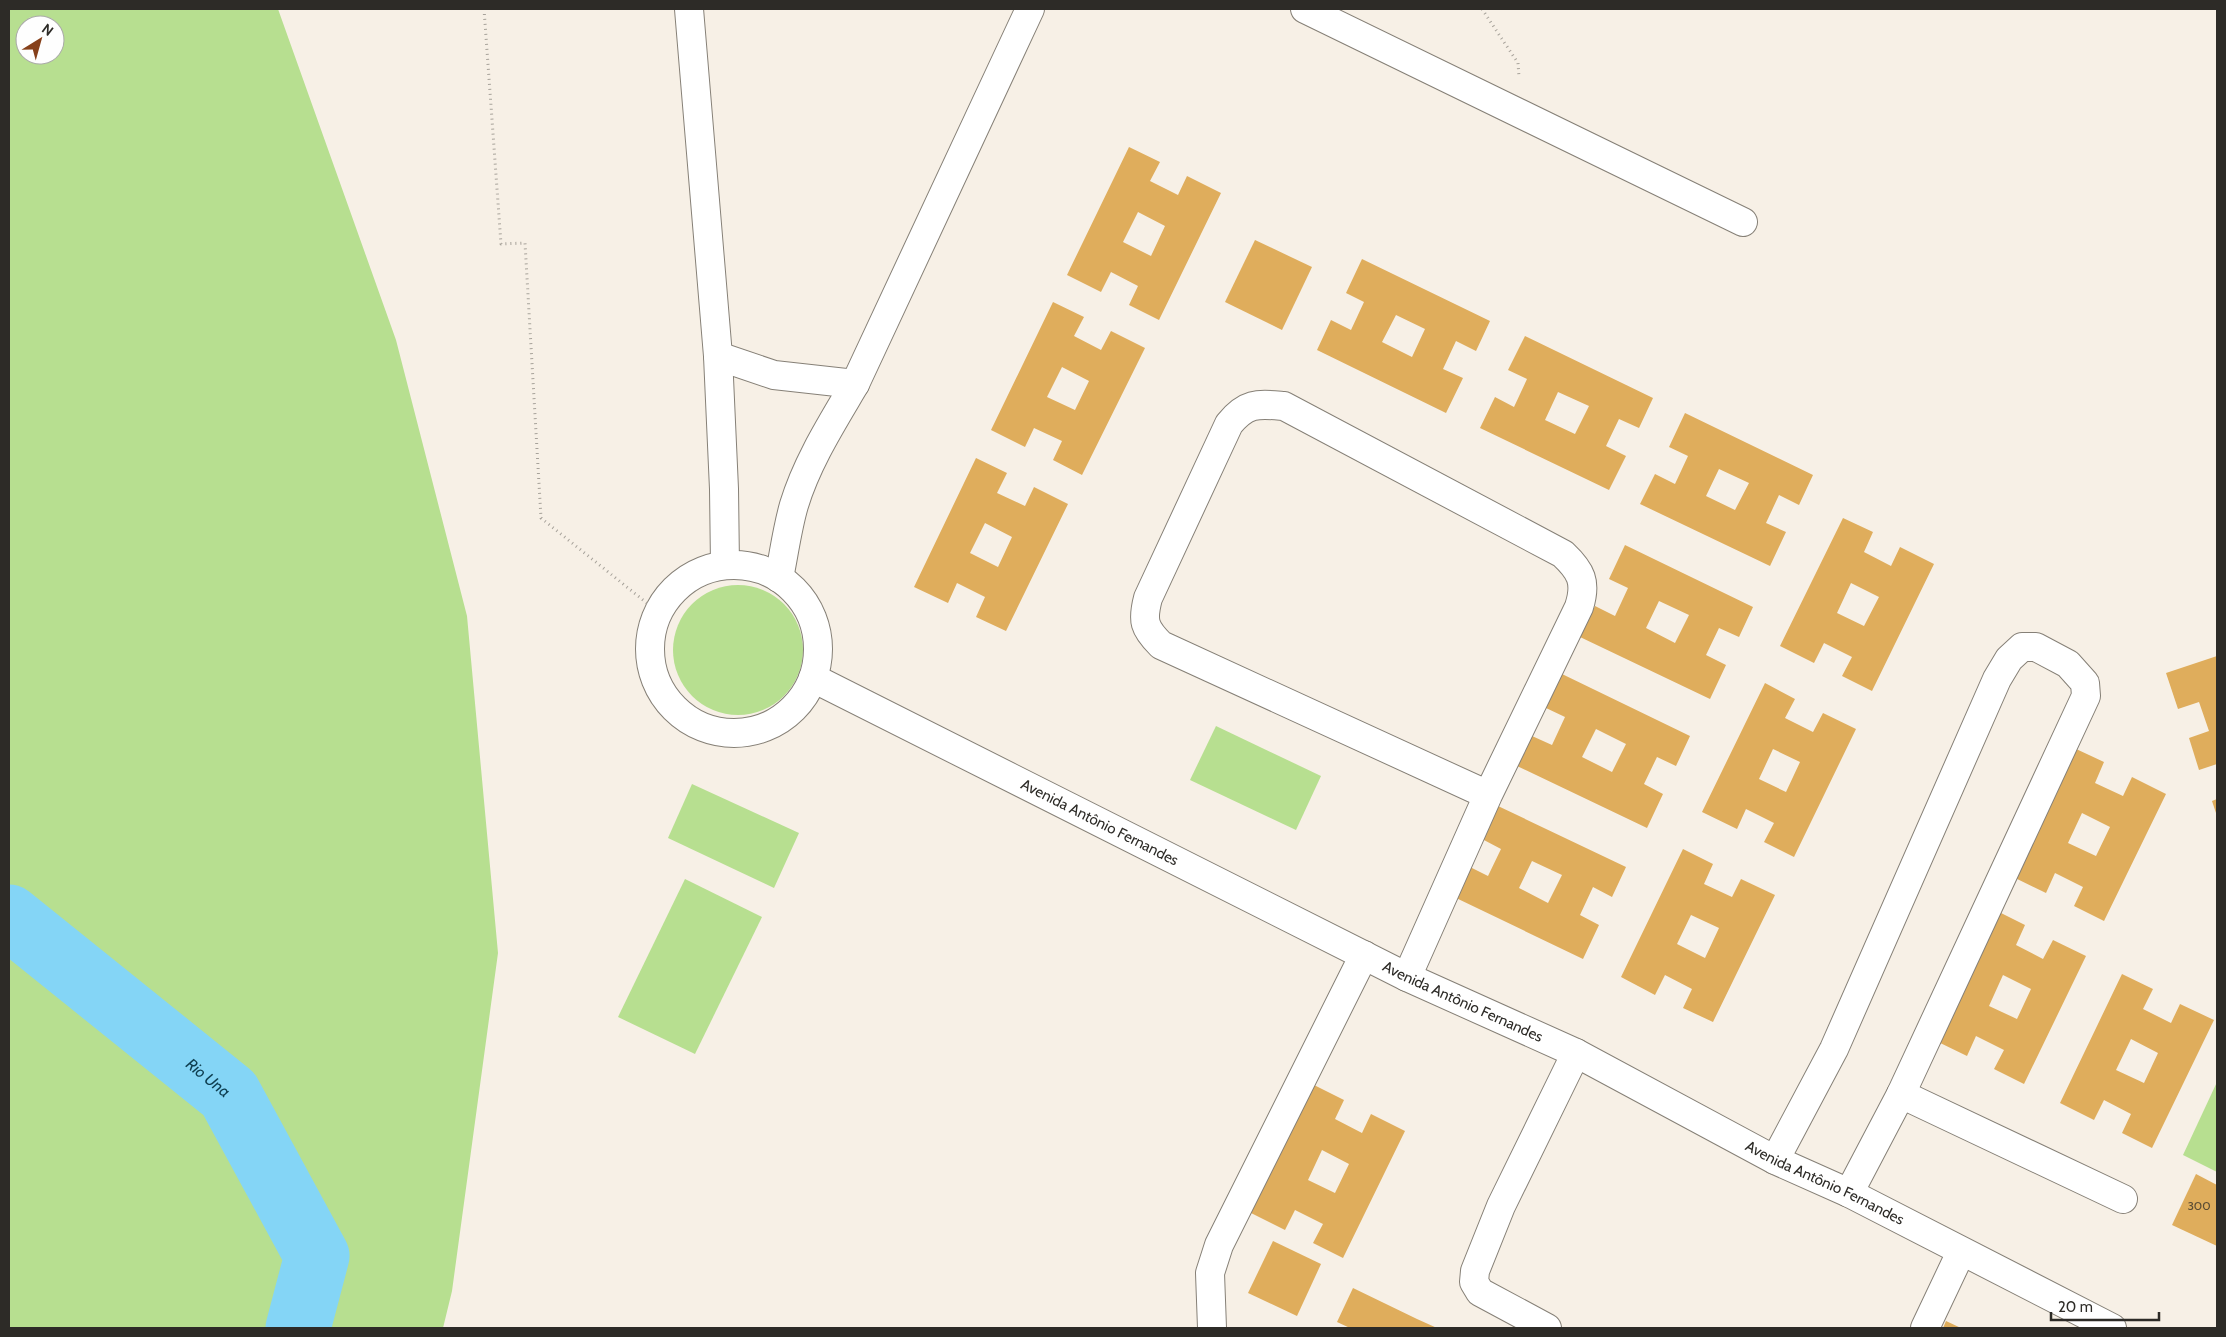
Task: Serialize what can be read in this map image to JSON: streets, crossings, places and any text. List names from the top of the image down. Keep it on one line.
{"streets":{"street":["Avenida Antônio Fernandes"]},"water":["Rio Una"],"house_numbers":["300"],"scale_bar":"20 m","north":"top right"}
